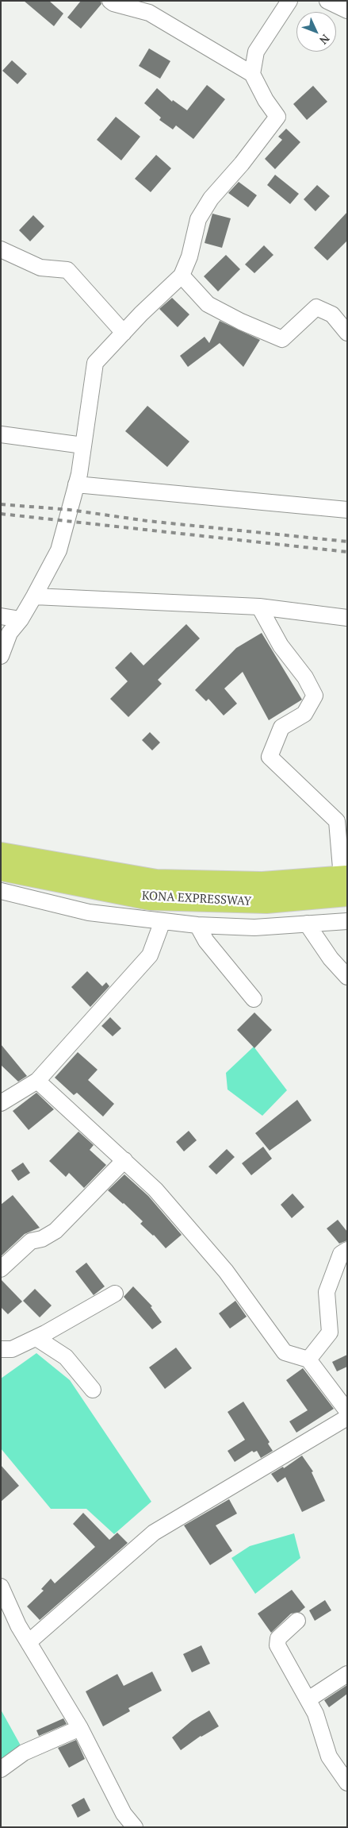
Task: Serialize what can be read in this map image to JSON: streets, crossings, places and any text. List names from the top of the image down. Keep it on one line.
{"streets":{"highway":["KONA EXPRESSWAY"]},"north":"bottom right"}
